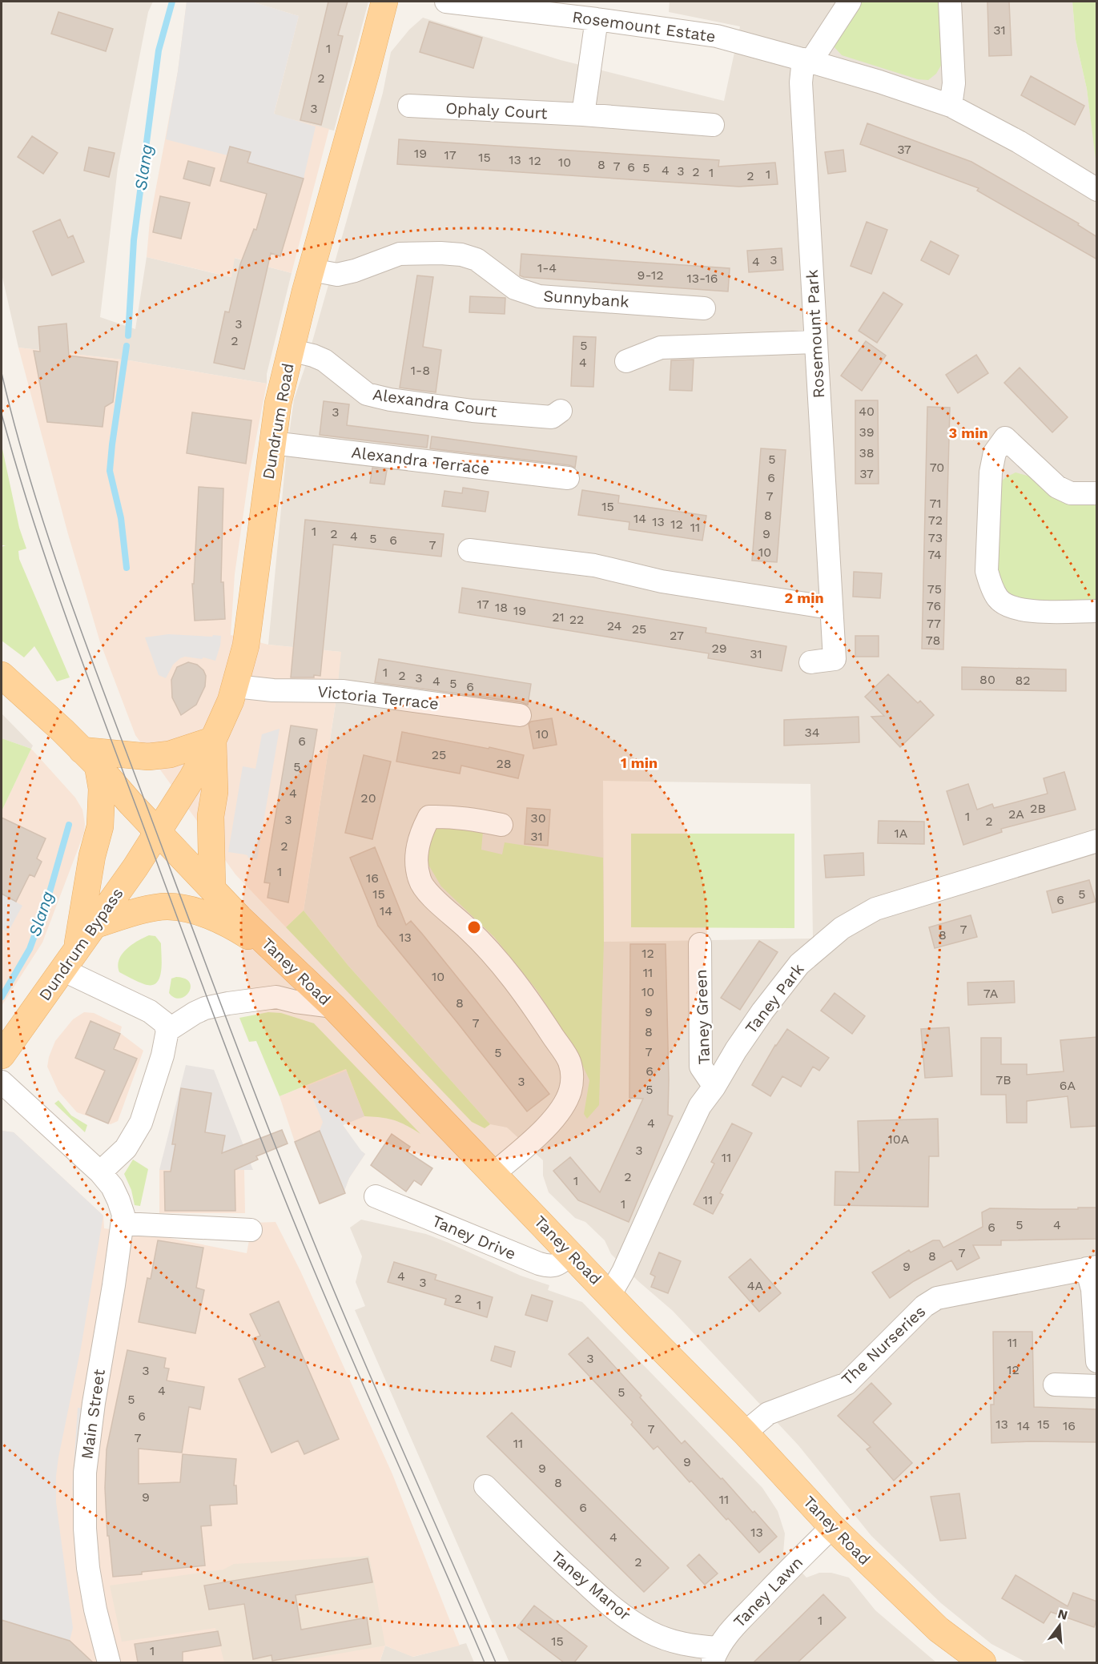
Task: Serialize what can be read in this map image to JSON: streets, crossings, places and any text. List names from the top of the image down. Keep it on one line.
{"streets":{"main road":["Dundrum Road","Dundrum Bypass","Taney Road"],"street":["Rosemount Estate","Ophaly Court","Sunnybank","Rosemount Park","Alexandra Court","Alexandra Terrace","Victoria Terrace","Taney Park","Taney Green","Taney Drive","The Nurseries","Main Street","Taney Manor","Taney Lawn"]},"crossings":[["Rosemount Estate","Rosemount Park"],["Sunnybank","Dundrum Road"],["Alexandra Court","Dundrum Road"],["Dundrum Road","Alexandra Terrace"],["Dundrum Road","Victoria Terrace"],["Dundrum Road","Dundrum Bypass"],["Dundrum Road","Taney Road"],["Dundrum Bypass","Taney Road"],["Taney Road","Taney Park"],["Taney Road","Taney Drive"],["Taney Road","The Nurseries"],["Taney Road","Taney Lawn"],["Taney Park","Taney Green"],["Taney Manor","Taney Lawn"]],"water":["Slang"],"house_numbers":["31","1","2","3","37","19","17","15","13","12","10","8","7","6","5","4","3","2","1","1","2","3","4","1-4","9-12","13-16","3","2","5","4","1-8","40","3","39","38","5","70","37","6","7","71","15","8","14","72","13","12","11","1","2","9","4","73","5","6","7","10","74","75","17","76","18","19","21","22","77","24","25","27","78","29","31","1","2","3","80","82","4","5","6","34","10","6","25","28","5","4","20","2B","2A","1","30","3","2","1A","31","2","1","16","15","5","6","14","7","8","13","12","11","10","10","7A","8","9","7","8","7","5","6","7B","3","6A","5","4","10A","3","11","2","1","11","1","5","4","6","7","8","9","4","3","4A","2","1","11","3","12","3","4","5","5","6","13","15","14","16","7","7","11","9","9","8","9","11","6","13","4","2","1","15","1"],"north":"top","rings":["3 min","2 min","1 min"]}
